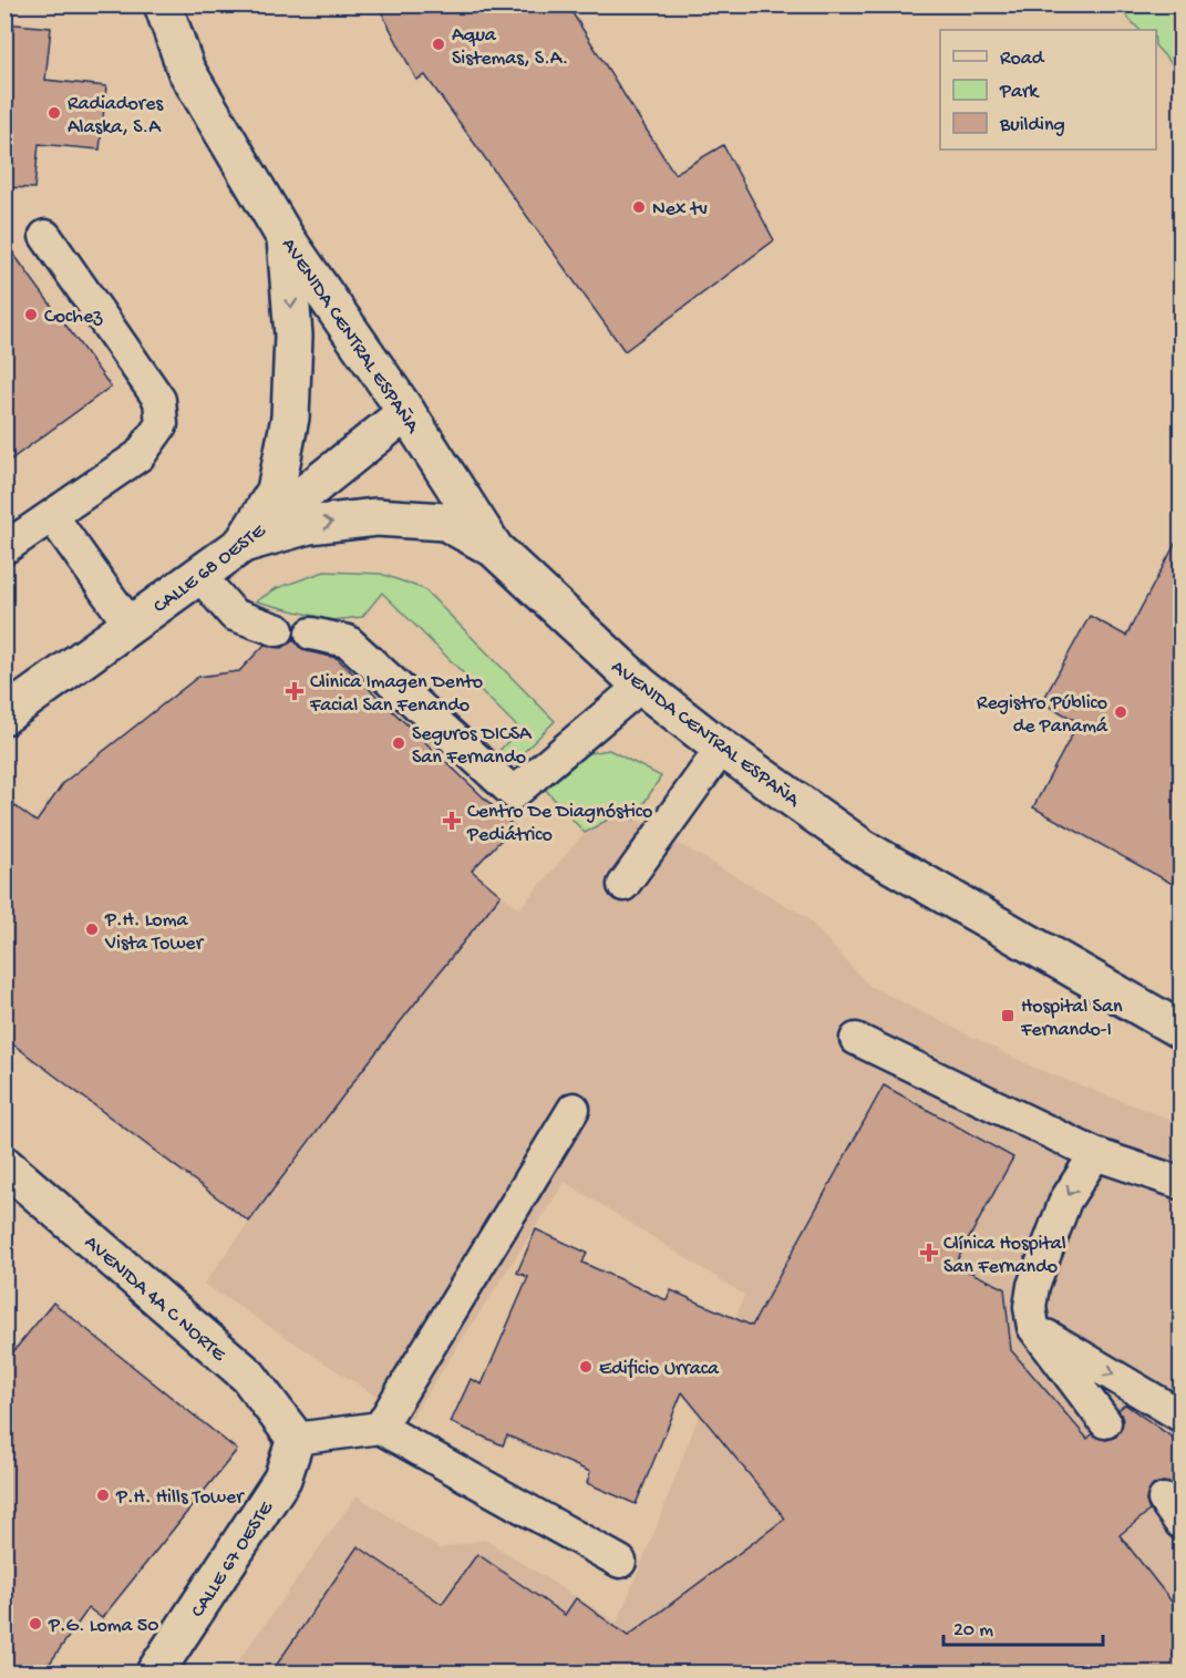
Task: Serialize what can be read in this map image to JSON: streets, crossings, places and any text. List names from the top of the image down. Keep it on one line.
{"streets":{"main road":["AVENIDA CENTRAL ESPAÑA","CALLE 68 OESTE","AVENIDA 4A C NORTE","CALLE 67 OESTE"]},"crossings":[["AVENIDA CENTRAL ESPAÑA","CALLE 68 OESTE"],["AVENIDA 4A C NORTE","CALLE 67 OESTE"]],"places":{"other":["Aqua Sistemas, S.A.","Radiadores Alaska, S.A","Nex tv","Cochez","Registro Público de Panamá","Seguros DICSA San Fernando","P.H. Loma Vista Tower","Edificio Urraca","P.H. Hills Tower","P.G. Loma 50"],"health":["Clinica Imagen Dento Facial San Fenando","Centro De Diagnóstico Pediátrico","Clínica Hospital San Fernando"],"transit":["Hospital San Fernando-I"]},"legend":["Road","Park","Building"],"scale_bar":"20 m"}
